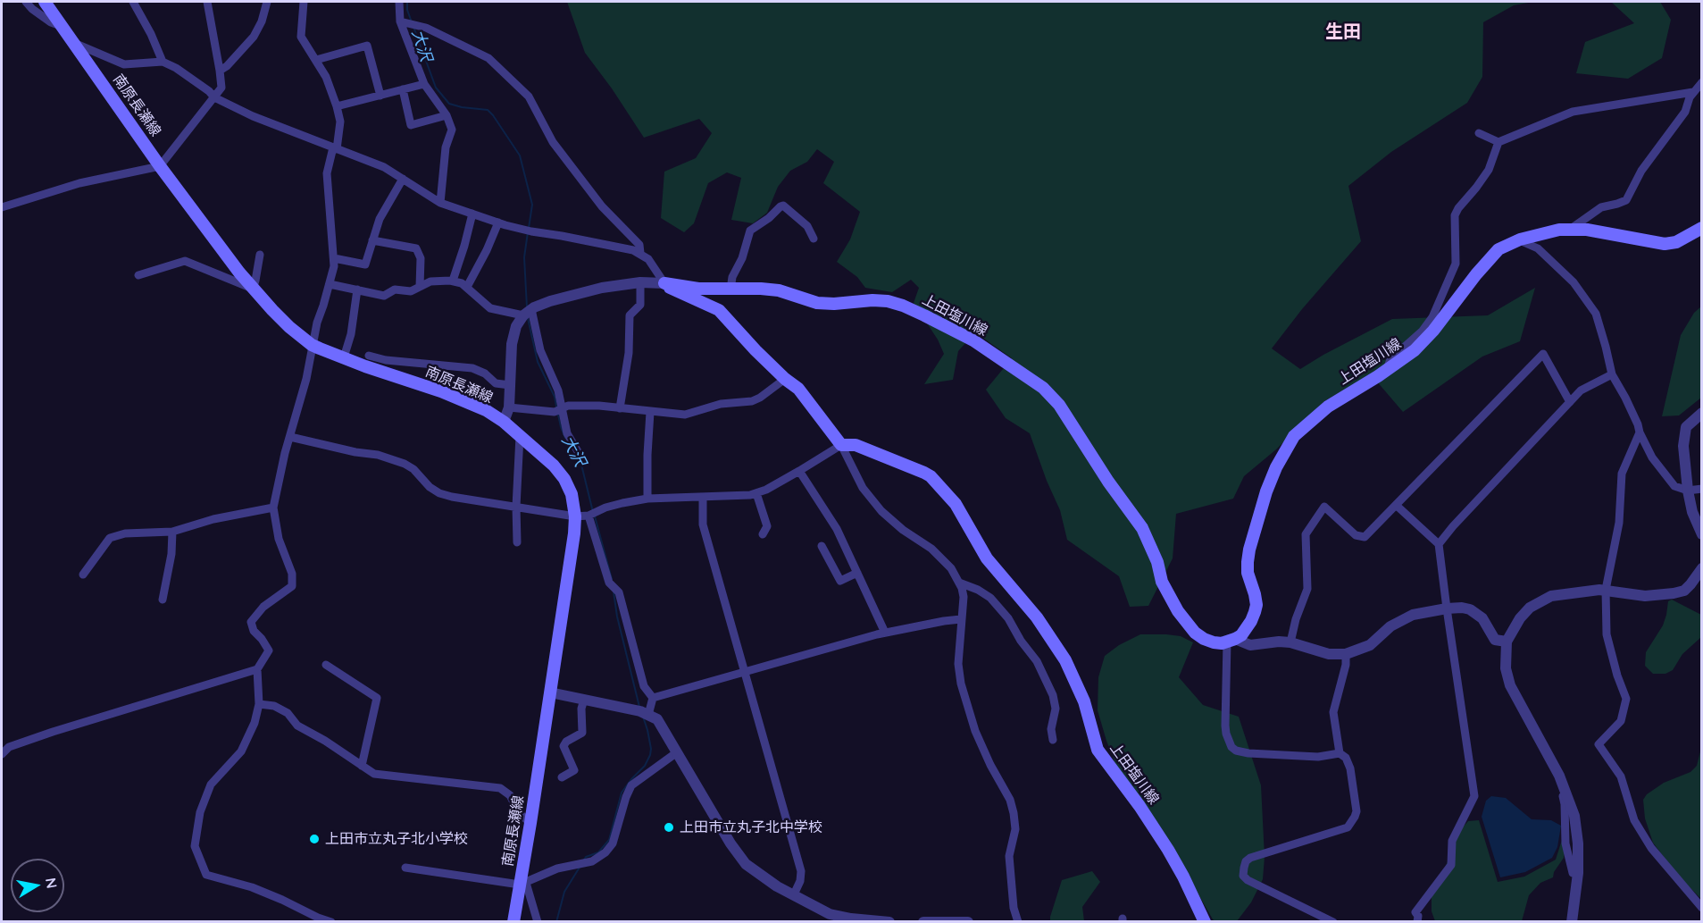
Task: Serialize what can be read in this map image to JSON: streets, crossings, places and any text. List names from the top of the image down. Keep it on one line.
{"streets":{"main road":["南原長瀬線","上田塩川線"]},"districts":["生田"],"water":["大沢"],"places":["上田市立丸子北中学校","上田市立丸子北小学校"],"north":"right"}
